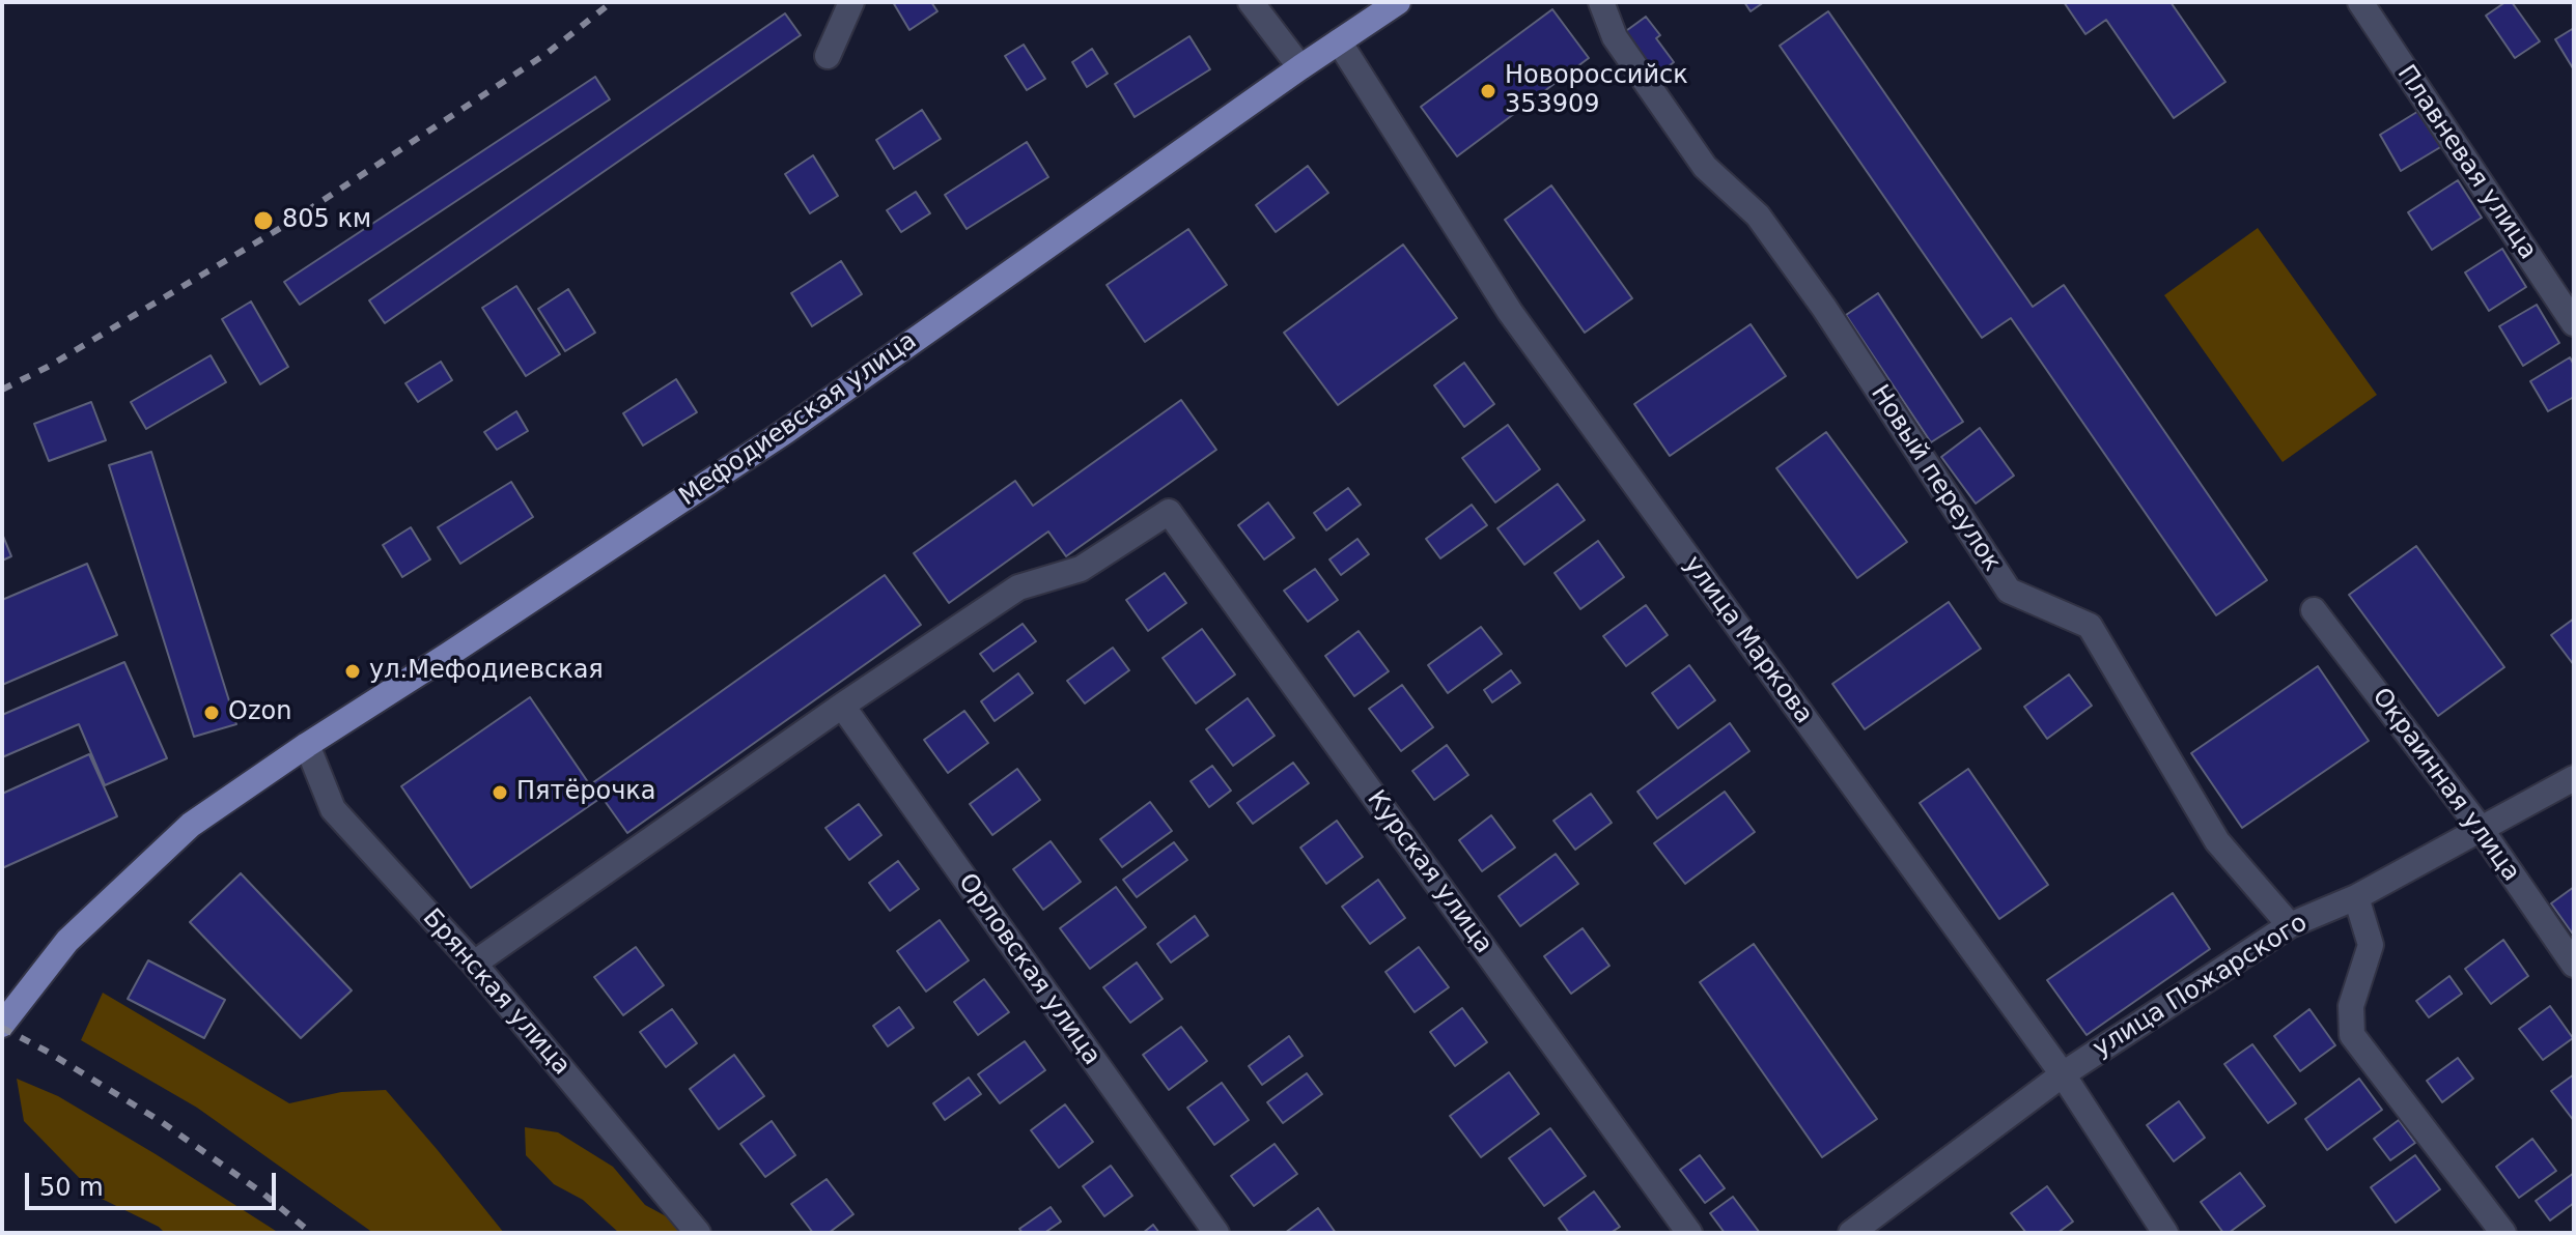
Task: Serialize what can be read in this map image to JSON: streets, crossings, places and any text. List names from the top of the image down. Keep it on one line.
{"streets":{"main road":["Мефодиевская улица"],"street":["Плавневая улица","Новый переулок","улица Маркова","Окраинная улица","Курская улица","Орловская улица","улица Пожарского","Брянская улица"]},"crossings":[["Мефодиевская улица","улица Маркова"],["Мефодиевская улица","Брянская улица"],["Новый переулок","улица Пожарского"],["улица Маркова","улица Пожарского"],["Окраинная улица","улица Пожарского"],["Курская улица","Орловская улица"]],"places":["Новороссийск 353909","805 км","ул.Мефодиевская","Ozon","Пятёрочка"],"scale_bar":"50 m"}
